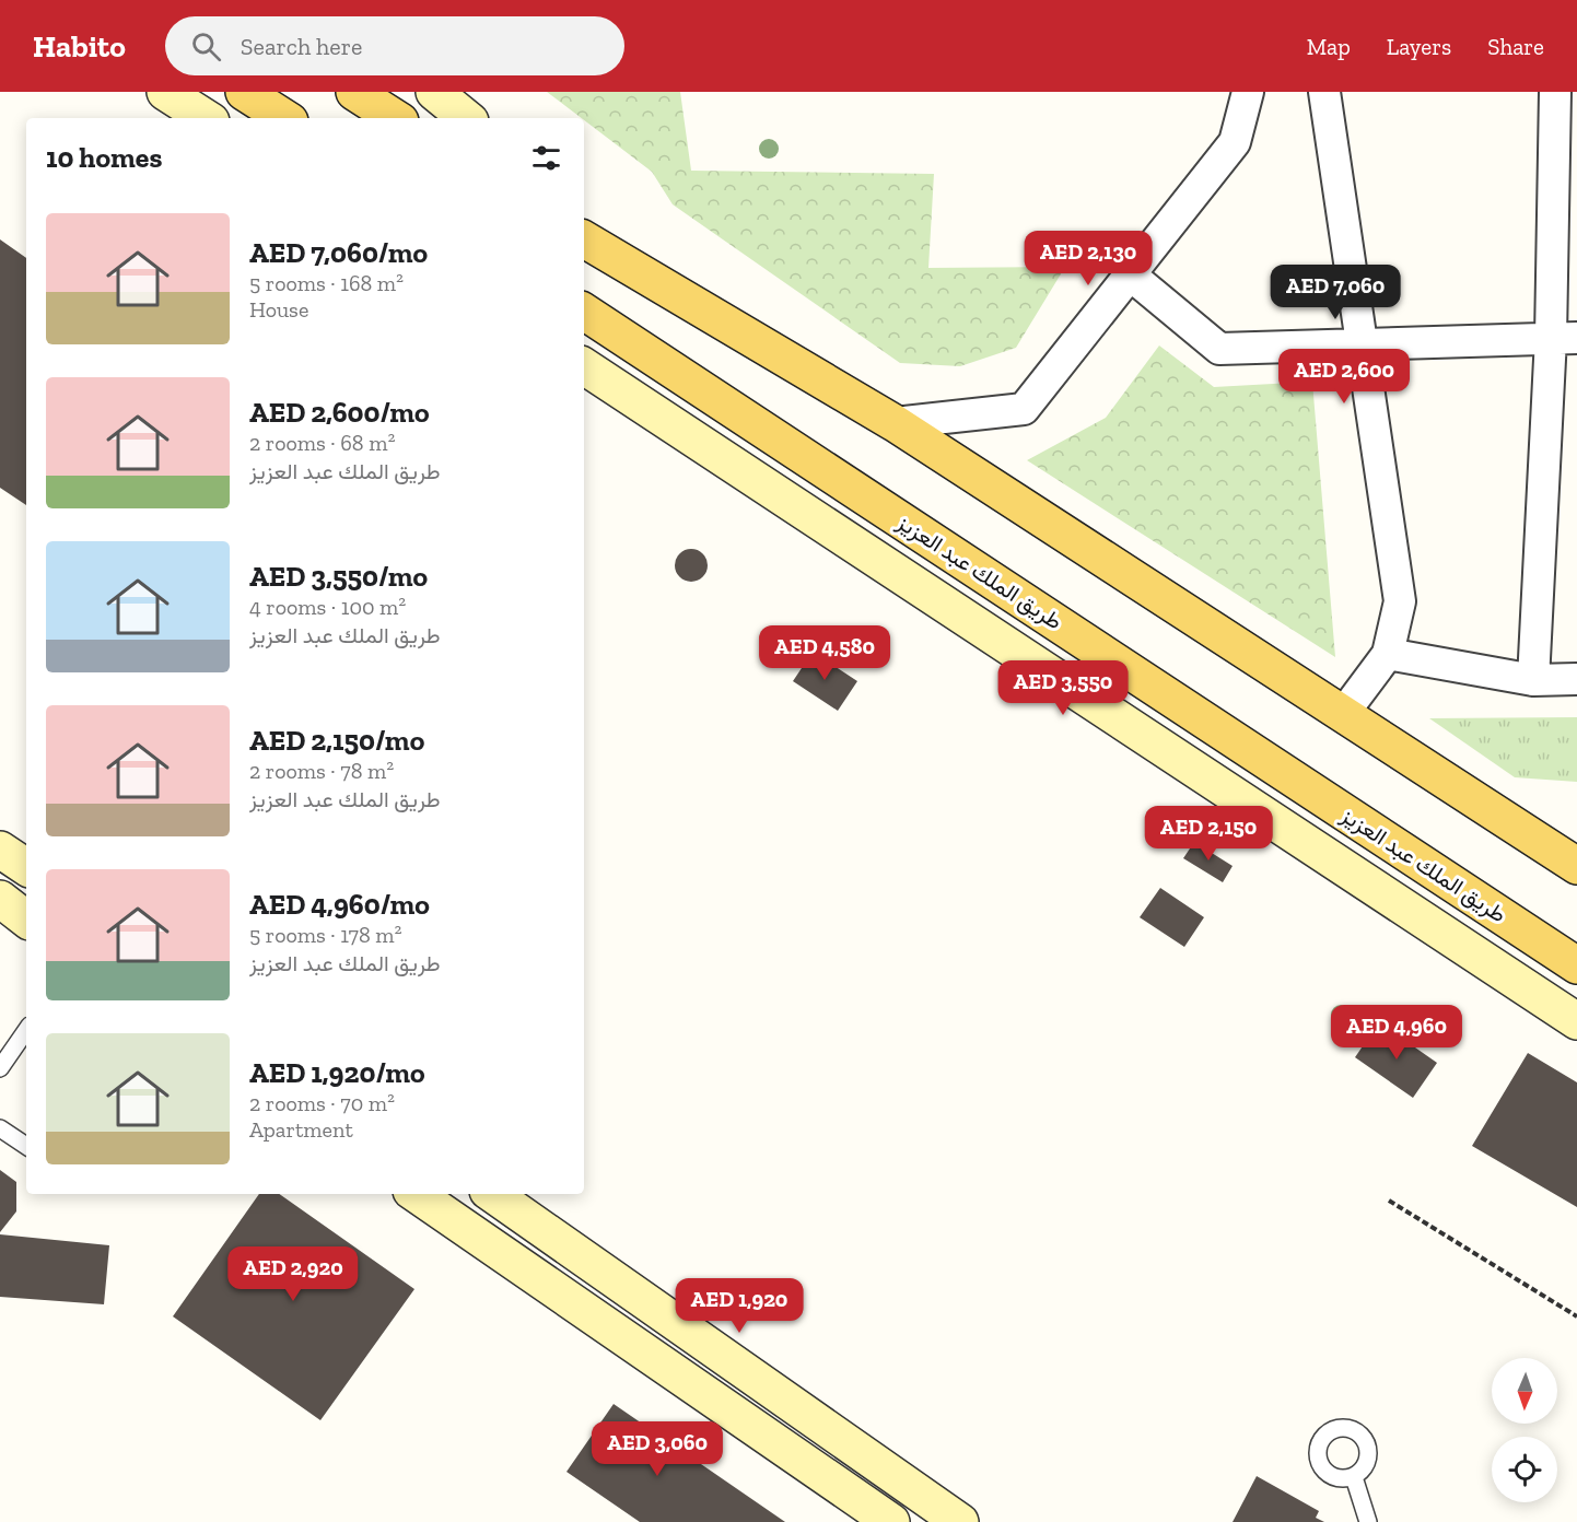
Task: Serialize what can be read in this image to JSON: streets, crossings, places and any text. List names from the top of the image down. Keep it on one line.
{"streets":{"main road":["طريق الملك عبد العزيز"]},"north":"bottom","page":{"header":"Habito","search":"Search here","nav":["Map","Layers","Share"],"heading":"10 homes","list":[{"name":"AED 7,060/mo","note":"5 rooms · 168 m² · House"},{"name":"AED 2,600/mo","note":"2 rooms · 68 m² · طريق الملك عبد العزيز"},{"name":"AED 3,550/mo","note":"4 rooms · 100 m² · طريق الملك عبد العزيز"},{"name":"AED 2,150/mo","note":"2 rooms · 78 m² · طريق الملك عبد العزيز"},{"name":"AED 4,960/mo","note":"5 rooms · 178 m² · طريق الملك عبد العزيز"},{"name":"AED 1,920/mo","note":"2 rooms · 70 m² · Apartment"}],"price":["AED 2,130","AED 7,060","AED 2,600","AED 4,580","AED 3,550","AED 2,150","AED 4,960","AED 2,920","AED 1,920","AED 3,060"]}}
